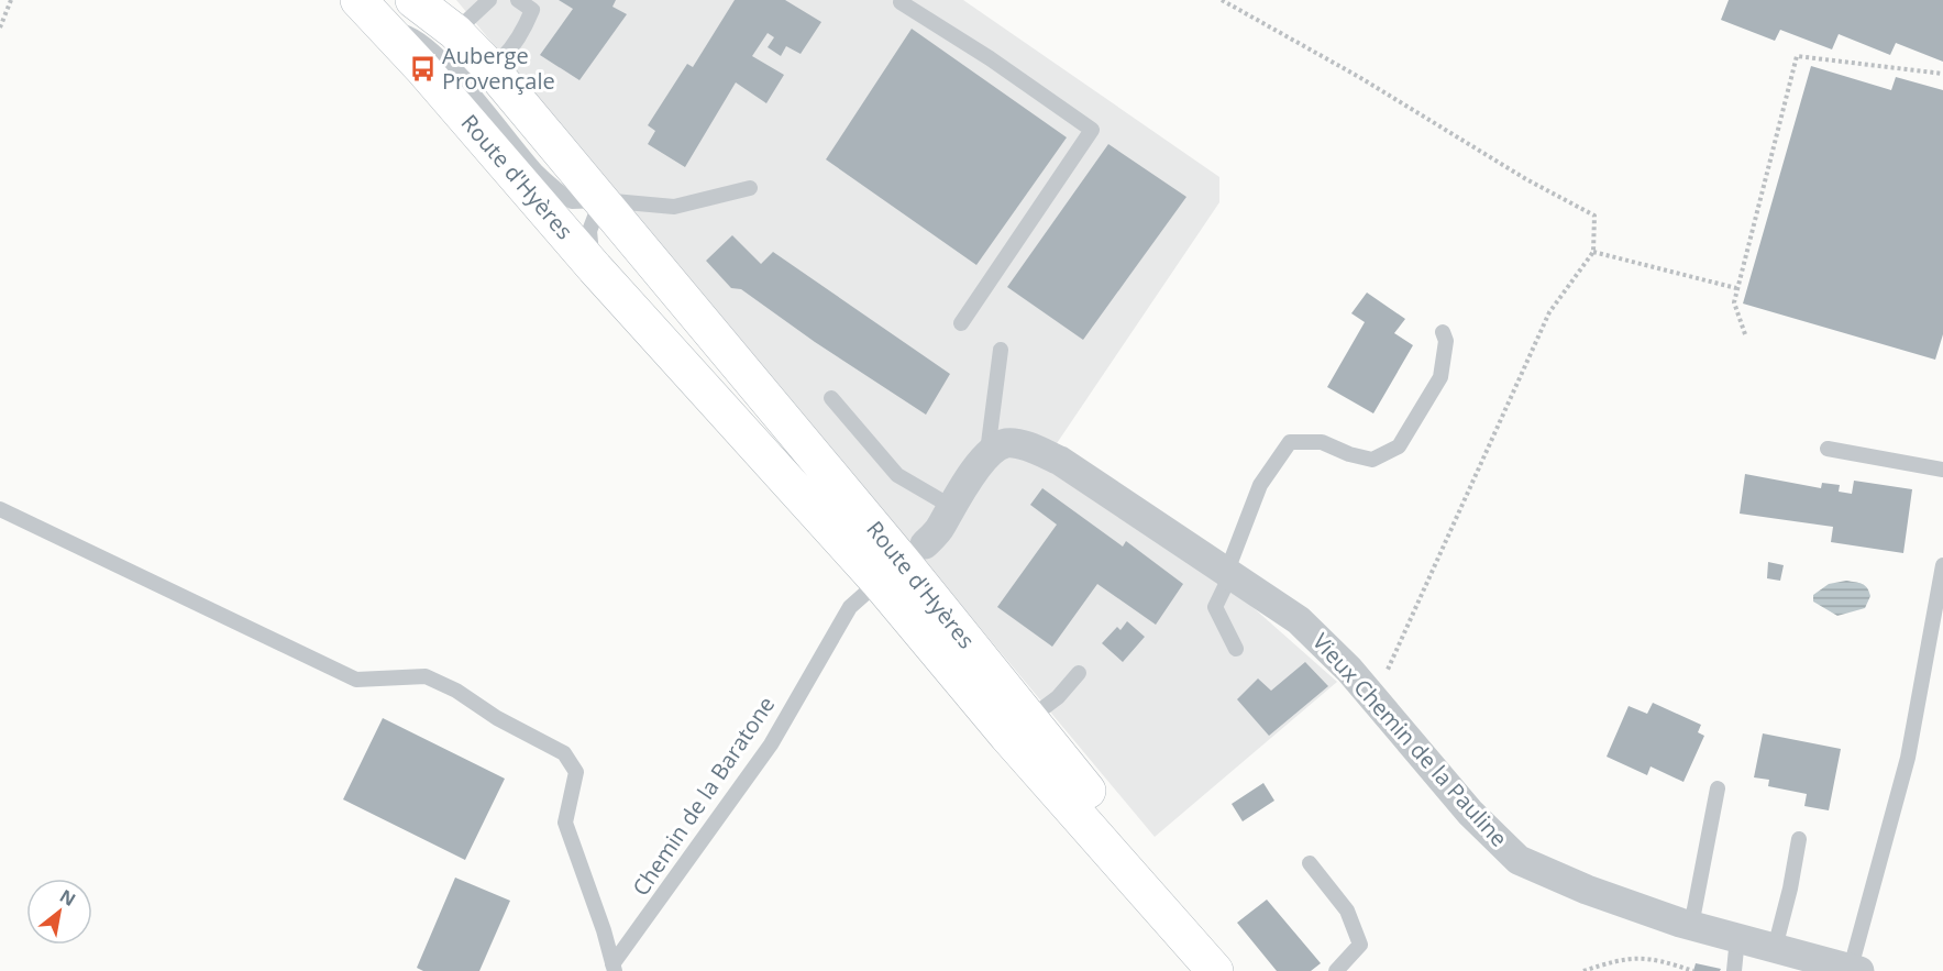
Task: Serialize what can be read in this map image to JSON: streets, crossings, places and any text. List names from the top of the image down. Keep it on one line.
{"streets":{"main road":["Route d'Hyères"],"street":["Vieux Chemin de la Pauline"],"lane":["Chemin de la Baratone"]},"crossings":[["Route d'Hyères","Chemin de la Baratone"]],"places":{"bus stop":["Auberge Provençale"]},"north":"top right"}
